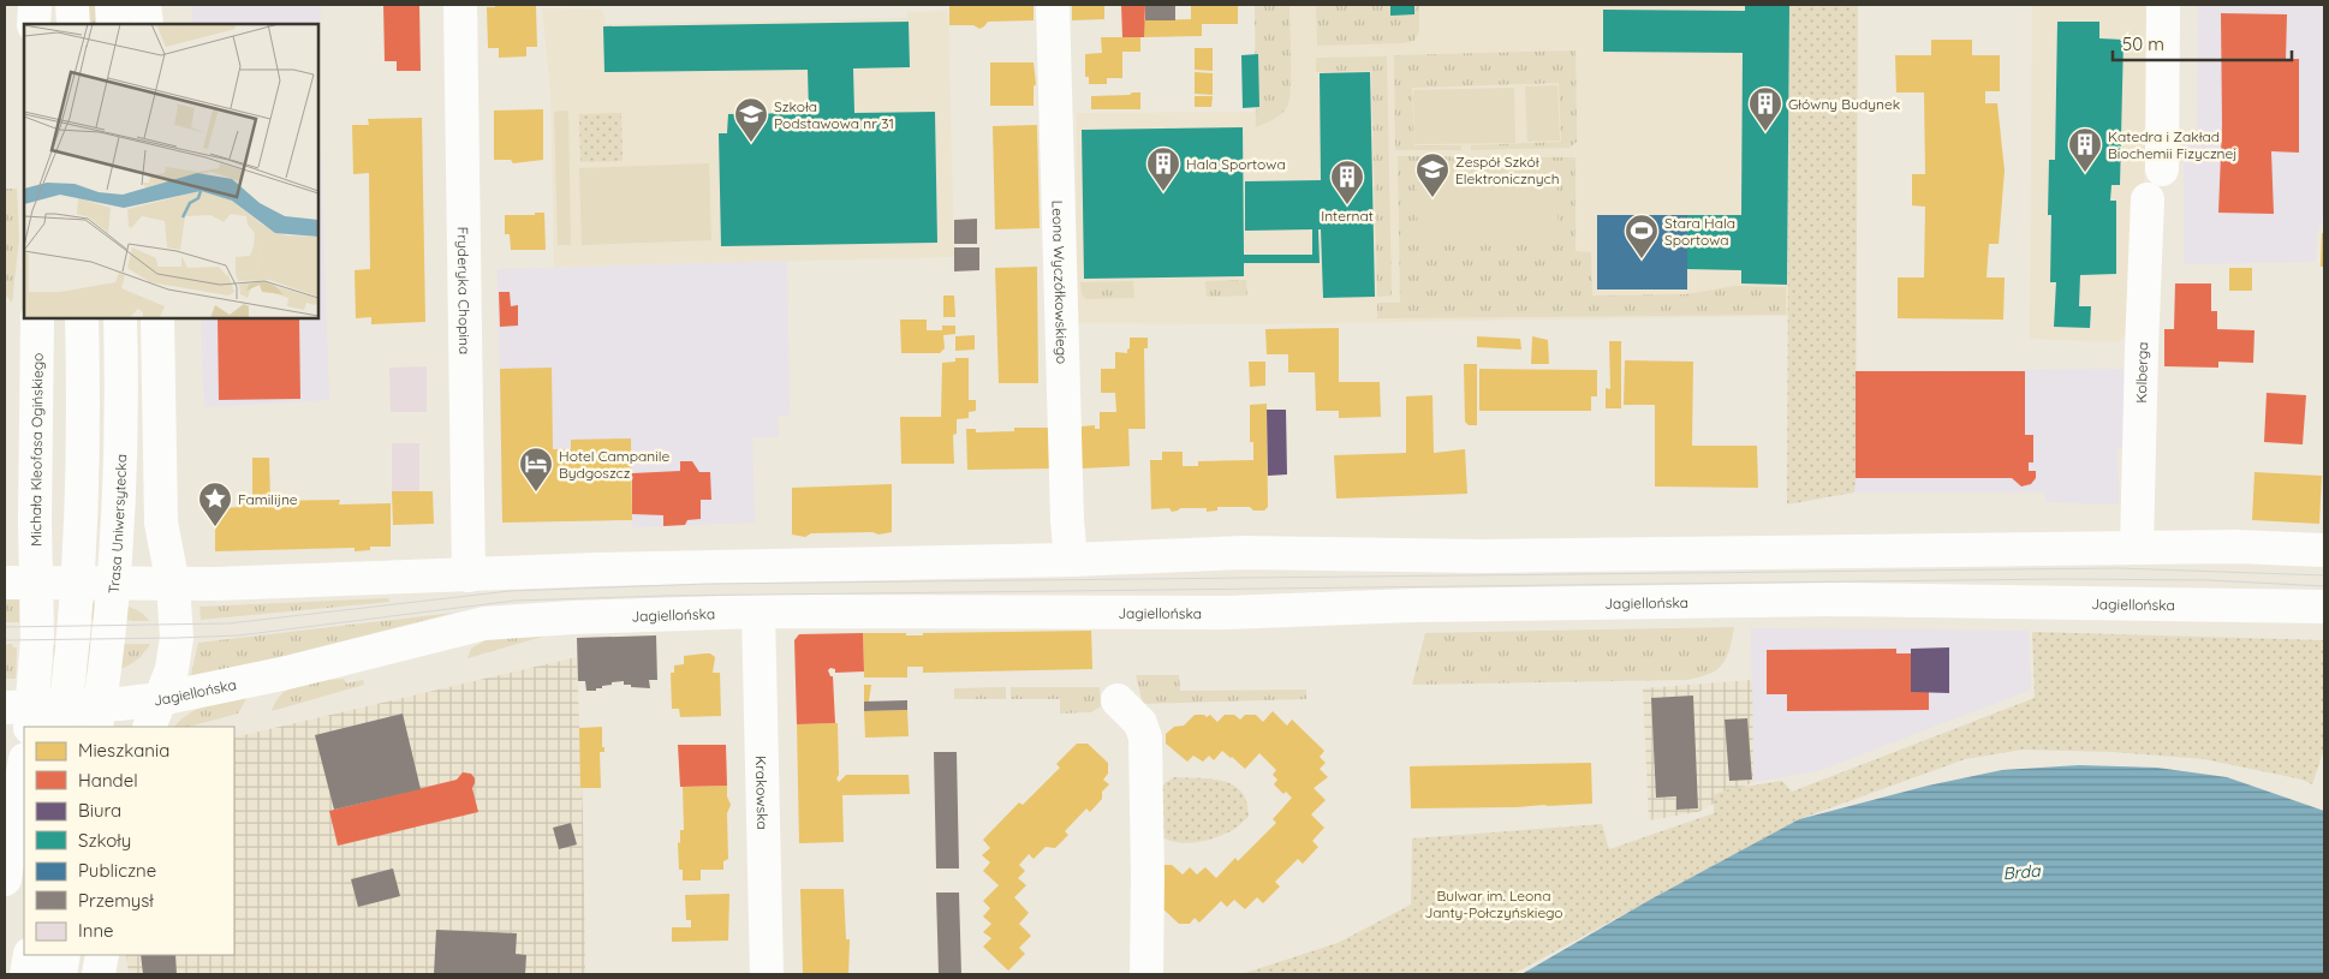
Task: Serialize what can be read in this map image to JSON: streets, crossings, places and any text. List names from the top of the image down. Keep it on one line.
{"streets":{"main road":["Leona Wyczółkowskiego","Fryderyka Chopina","Kolberga","Michała Kleofasa Ogińskiego","Trasa Uniwersytecka","Jagiellońska","Krakowska"]},"crossings":[["Michała Kleofasa Ogińskiego","Jagiellońska"],["Jagiellońska","Krakowska"]],"water":["Brda"],"parks":["Bulwar im. Leona Janty-Połczyńskiego"],"places":{"building":["Główny Budynek","Katedra i Zakład Biochemii Fizycznej","Hala Sportowa","Internat"],"school or university":["Szkoła Podstawowa nr 31","Zespół Szkół Elektronicznych"],"sports":["Stara Hala Sportowa"],"hotel":["Hotel Campanile Bydgoszcz"],"place":["Familijne"]},"legend":["Mieszkania","Handel","Biura","Szkoły","Publiczne","Przemysł","Inne"],"scale_bar":"50 m"}
